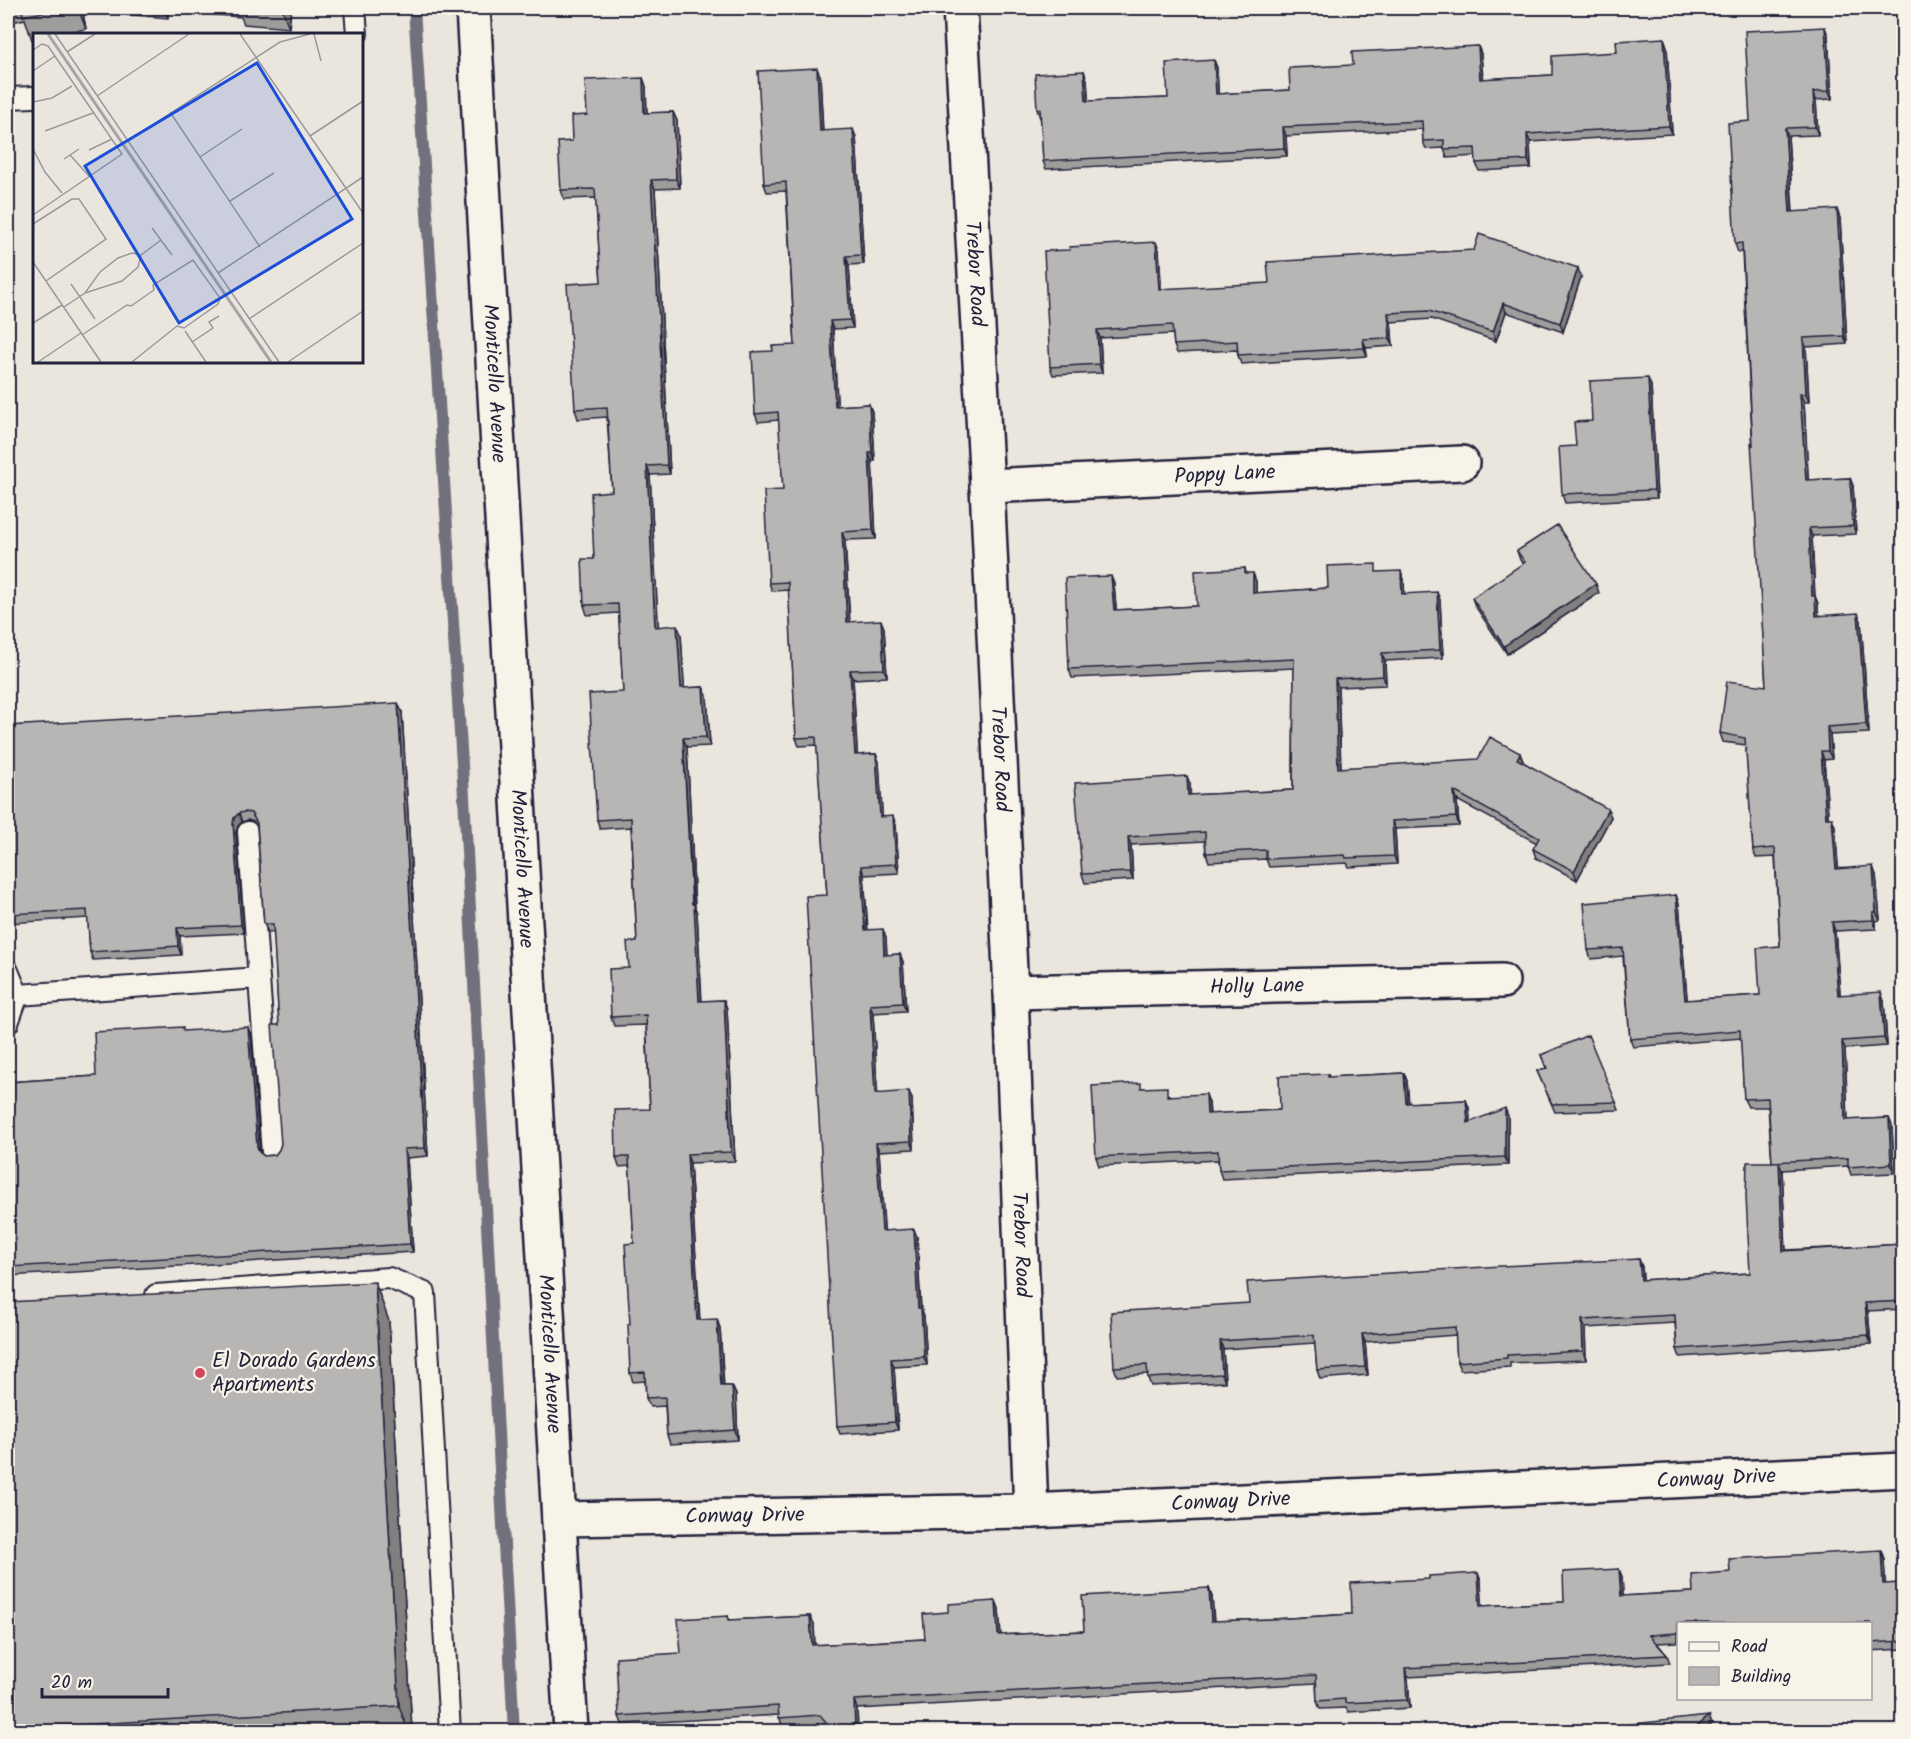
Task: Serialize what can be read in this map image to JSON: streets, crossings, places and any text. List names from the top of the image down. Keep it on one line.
{"streets":{"street":["Trebor Road","Monticello Avenue","Poppy Lane","Holly Lane","Conway Drive"]},"crossings":[["Trebor Road","Poppy Lane"],["Trebor Road","Holly Lane"],["Trebor Road","Conway Drive"],["Monticello Avenue","Conway Drive"]],"places":["El Dorado Gardens Apartments"],"legend":["Road","Building"],"scale_bar":"20 m"}
